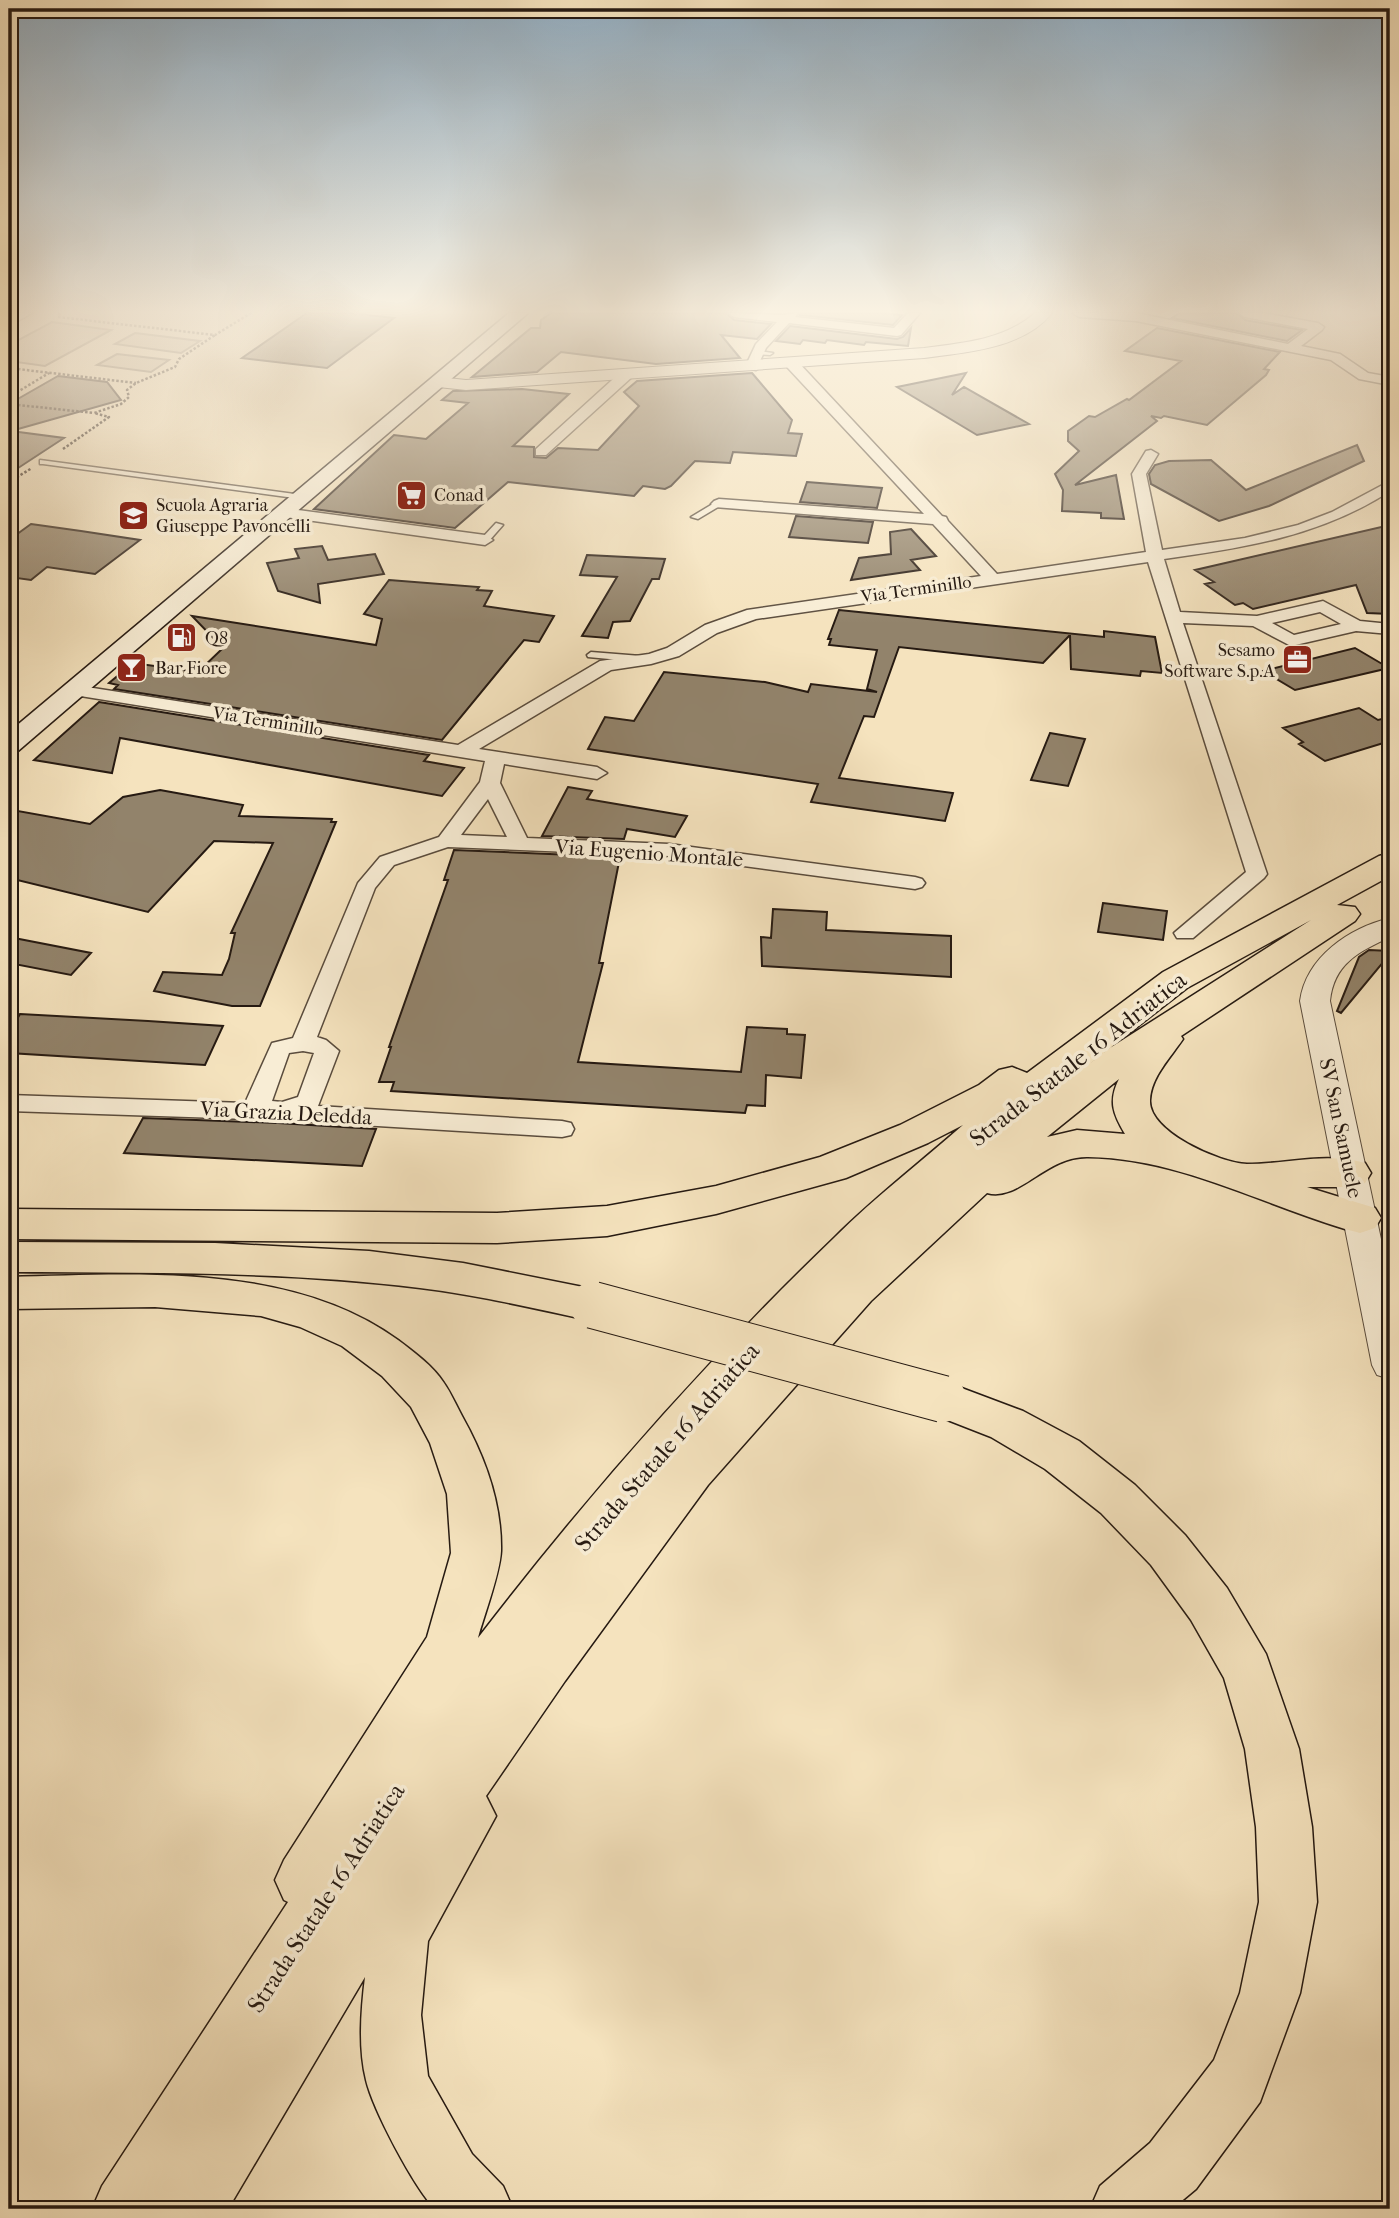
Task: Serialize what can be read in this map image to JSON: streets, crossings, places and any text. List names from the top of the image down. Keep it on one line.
{"streets":{"highway":["Strada Statale 16 Adriatica"],"street":["Via Terminillo","Via Eugenio Montale","Via Grazia Deledda","SV San Samuele"]},"places":{"supermarket":["Conad"],"school or university":["Scuola Agraria Giuseppe Pavoncelli"],"fuel station":["Q8"],"office":["Sesamo Software S.p.A"],"bar":["Bar Fiore"]}}
